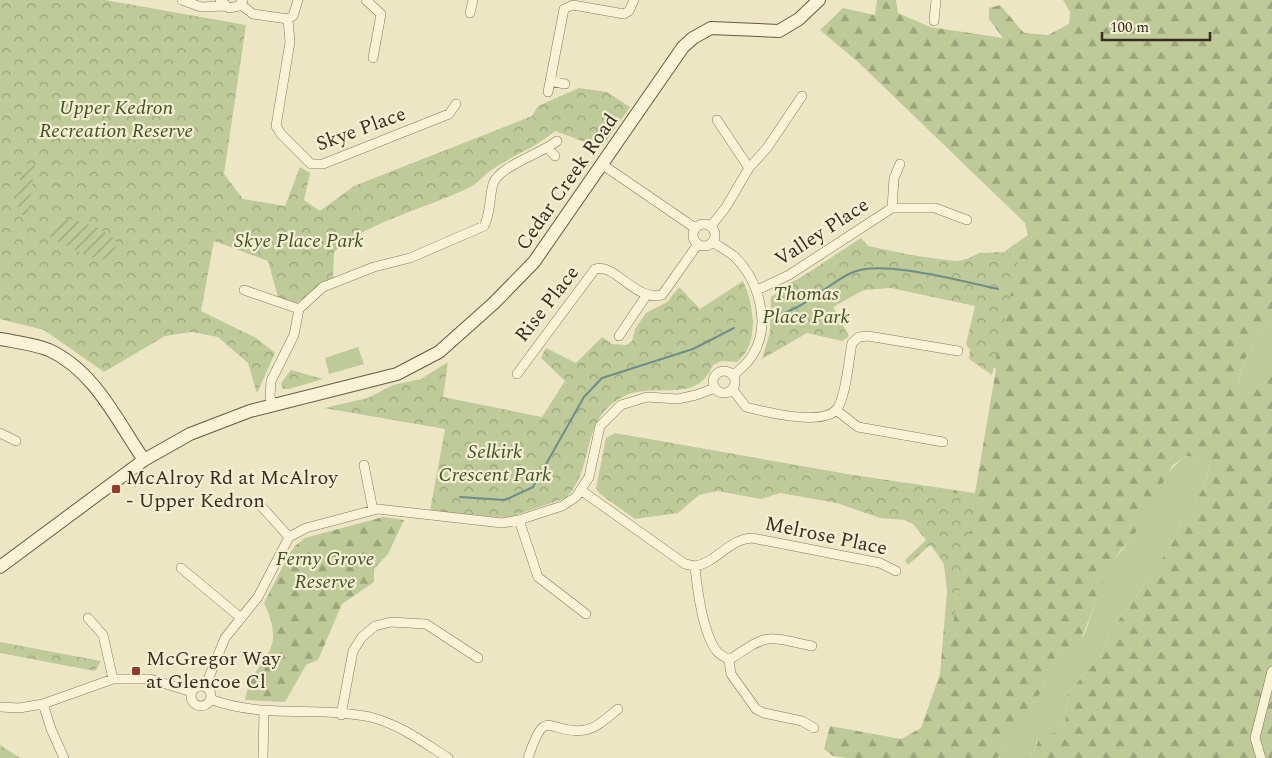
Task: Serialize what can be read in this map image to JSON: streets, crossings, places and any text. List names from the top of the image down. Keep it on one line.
{"streets":{"street":["Skye Place","Cedar Creek Road","Valley Place","Rise Place","Melrose Place"]},"parks":["Upper Kedron Recreation Reserve","Skye Place Park","Thomas Place Park","Selkirk Crescent Park","Ferny Grove Reserve"],"places":{"transit":["McAlroy Rd at McAlroy - Upper Kedron","McGregor Way at Glencoe Cl"]},"scale_bar":"100 m"}
